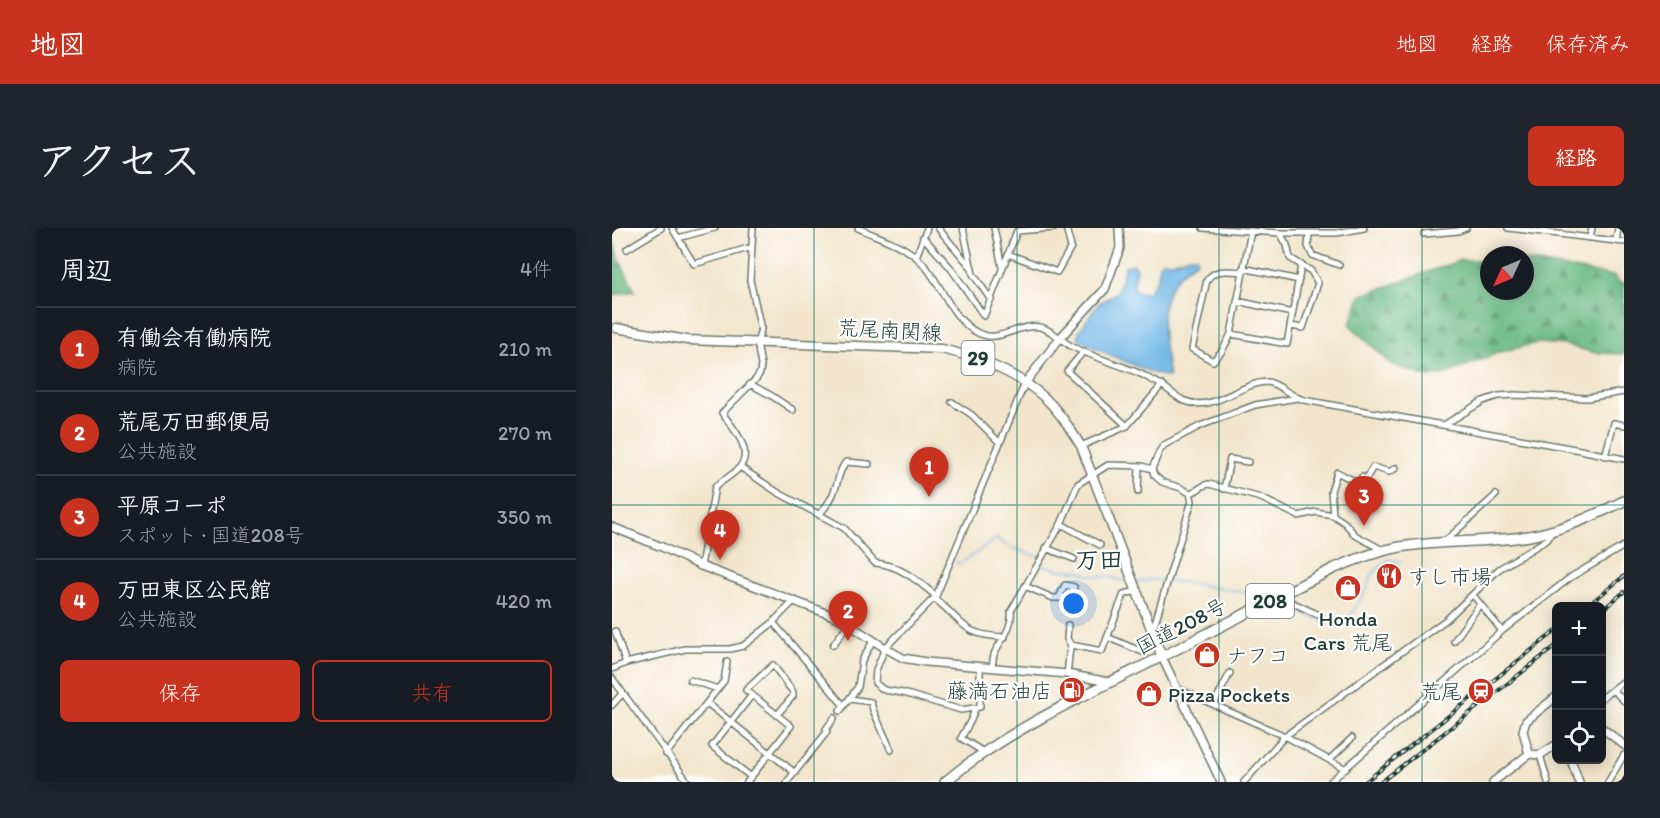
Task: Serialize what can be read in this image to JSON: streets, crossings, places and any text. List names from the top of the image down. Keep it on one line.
{"streets":{"highway":["208","国道208号"],"main road":["荒尾南関線","29"]},"crossings":[["荒尾南関線","国道208号"]],"districts":["万田"],"places":{"restaurant":["すし市場"],"shop":["Honda Cars 荒尾","ナフコ","Pizza Pockets"],"fuel station":["藤満石油店"],"station":["荒尾"]},"north":"bottom left","page":{"header":"地図","nav":["地図","経路","保存済み"],"title":"アクセス","buttons":["経路",["保存","共有"]],"heading":["周辺","4件"],"list":[{"mark":"1","name":"有働会有働病院","note":"病院","value":"210 m"},{"mark":"2","name":"荒尾万田郵便局","note":"公共施設","value":"270 m"},{"mark":"3","name":"平原コーポ","note":"スポット · 国道208号","value":"350 m"},{"mark":"4","name":"万田東区公民館","note":"公共施設","value":"420 m"}],"pins":["1","3","4","2"],"map_buttons":["+","−"]}}
